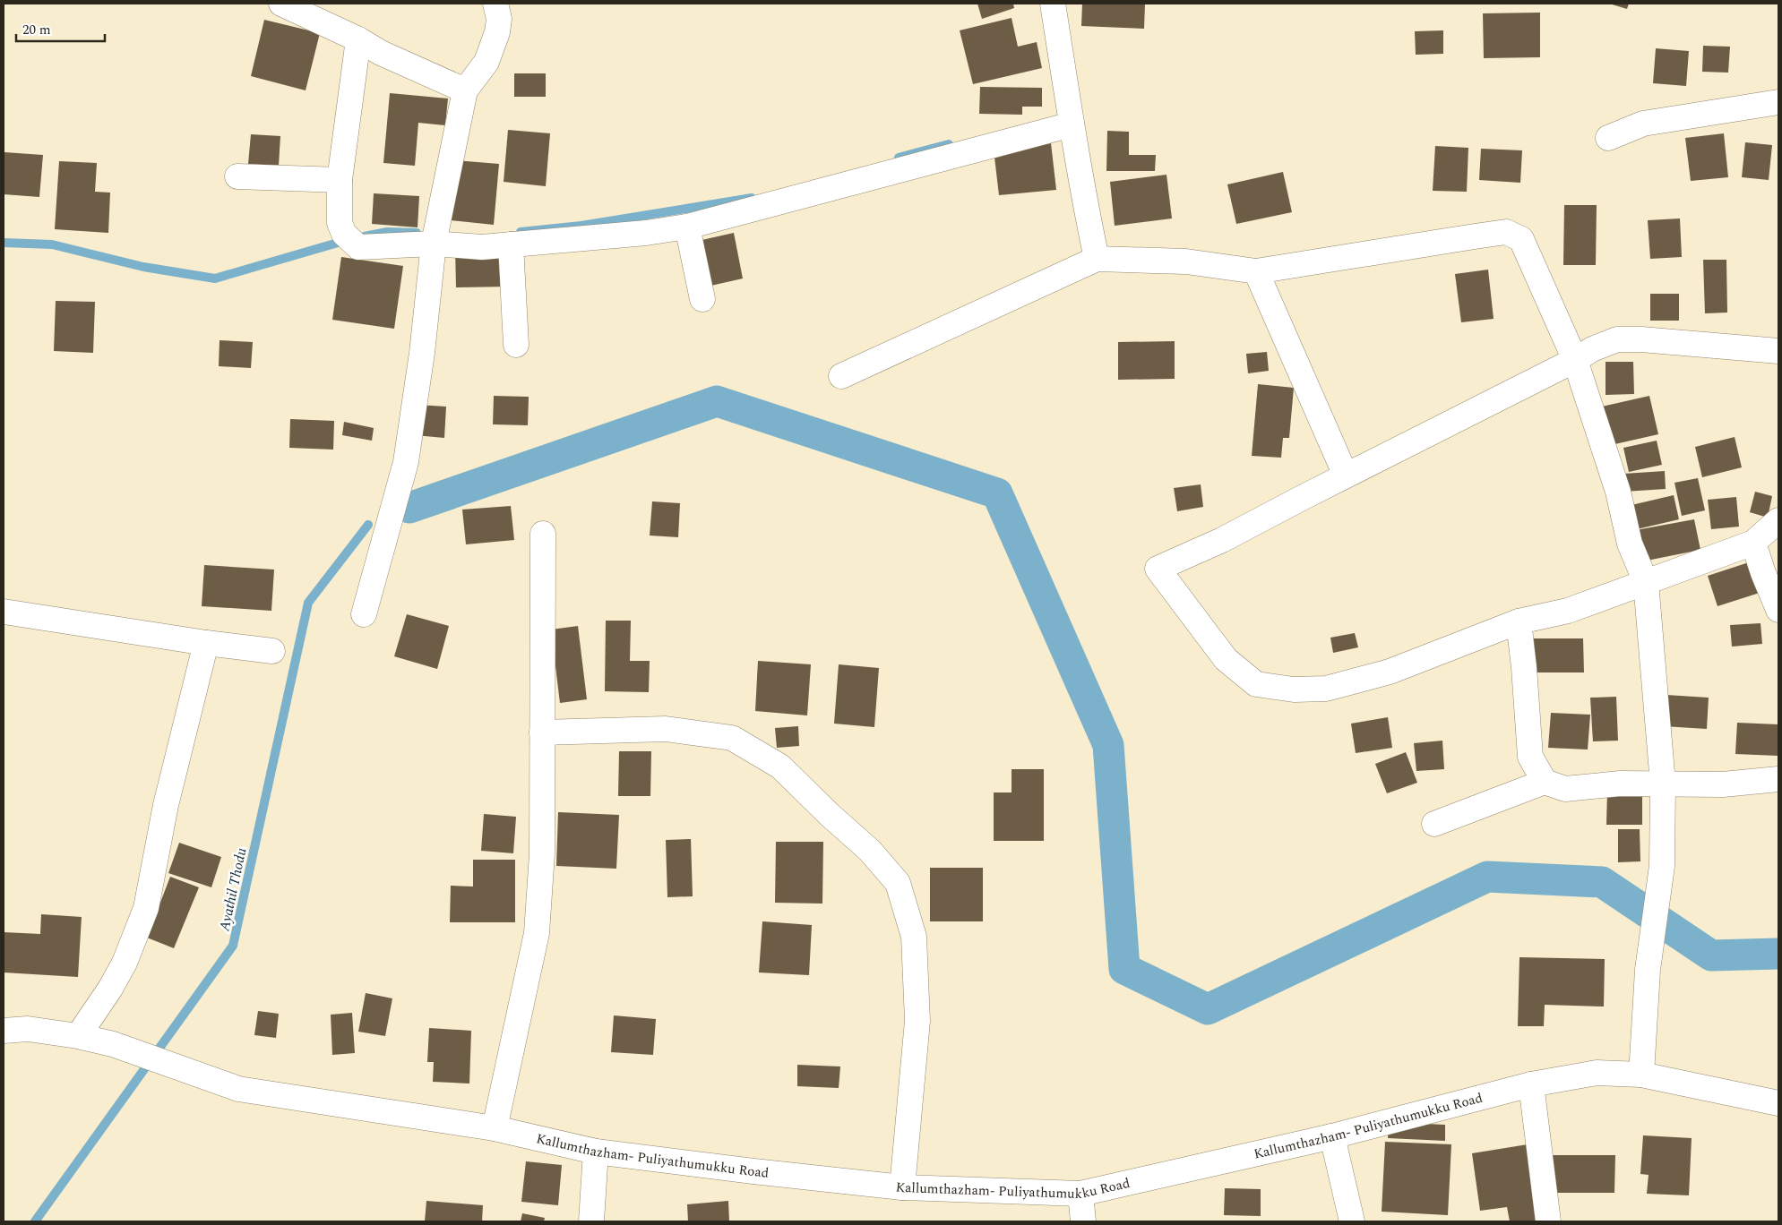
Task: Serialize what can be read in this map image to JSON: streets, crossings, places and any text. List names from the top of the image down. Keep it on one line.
{"streets":{"street":["Kallumthazham- Puliyathumukku Road"]},"water":["Ayathil Thodu"],"scale_bar":"20 m"}
